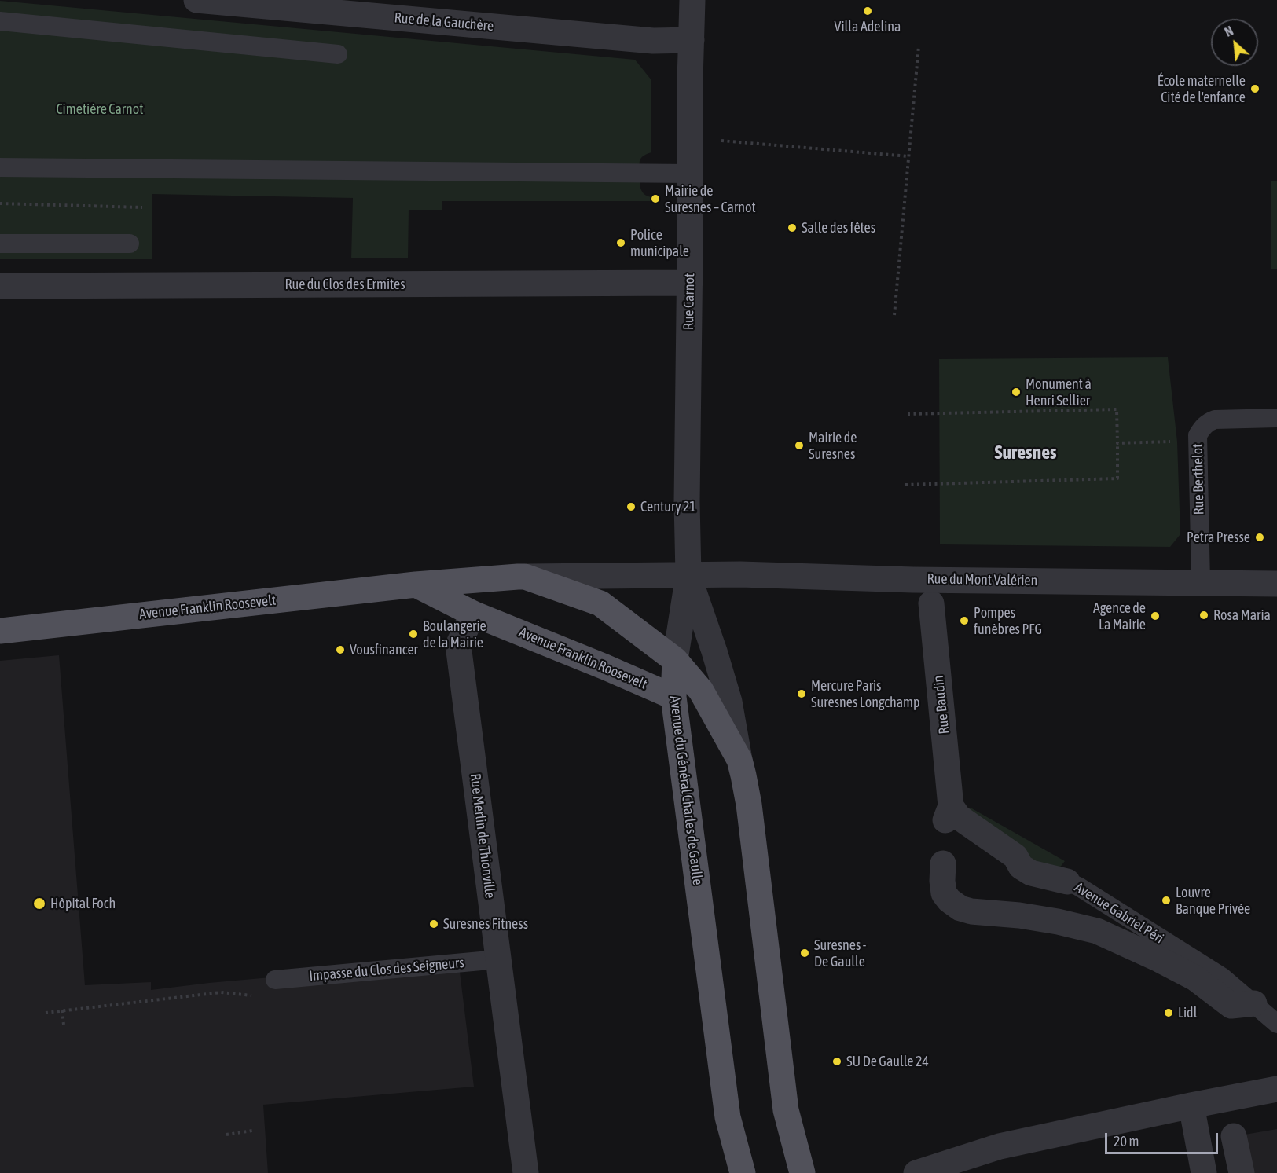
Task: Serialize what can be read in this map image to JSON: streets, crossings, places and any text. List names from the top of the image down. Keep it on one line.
{"streets":{"main road":["Avenue Franklin Roosevelt","Avenue du Général Charles de Gaulle"],"street":["Rue de la Gauchère","Rue du Clos des Ermites","Rue Carnot","Rue du Mont Valérien","Rue Baudin","Rue Merlin de Thionville","Avenue Gabriel Péri"],"lane":["Rue Berthelot","Impasse du Clos des Seigneurs"]},"crossings":[["Rue de la Gauchère","Rue Carnot"],["Rue du Clos des Ermites","Rue Carnot"],["Rue Carnot","Rue du Mont Valérien"],["Rue Carnot","Avenue Franklin Roosevelt"],["Rue Berthelot","Rue du Mont Valérien"],["Rue du Mont Valérien","Avenue Franklin Roosevelt"],["Avenue Franklin Roosevelt","Avenue du Général Charles de Gaulle"],["Avenue Franklin Roosevelt","Rue Merlin de Thionville"],["Rue Baudin","Avenue Gabriel Péri"],["Rue Merlin de Thionville","Impasse du Clos des Seigneurs"]],"districts":["Suresnes"],"parks":["Cimetière Carnot"],"places":["Villa Adelina","École maternelle Cité de l'enfance","Mairie de Suresnes – Carnot","Salle des fêtes","Police municipale","Monument à Henri Sellier","Mairie de Suresnes","Century 21","Petra Presse","Rosa Maria","Agence de La Mairie","Pompes funèbres PFG","Boulangerie de la Mairie","Vousfinancer","Mercure Paris Suresnes Longchamp","Louvre Banque Privée","Hôpital Foch","Suresnes Fitness","Suresnes - De Gaulle","Lidl","SU De Gaulle 24"],"scale_bar":"20 m","north":"top left"}
